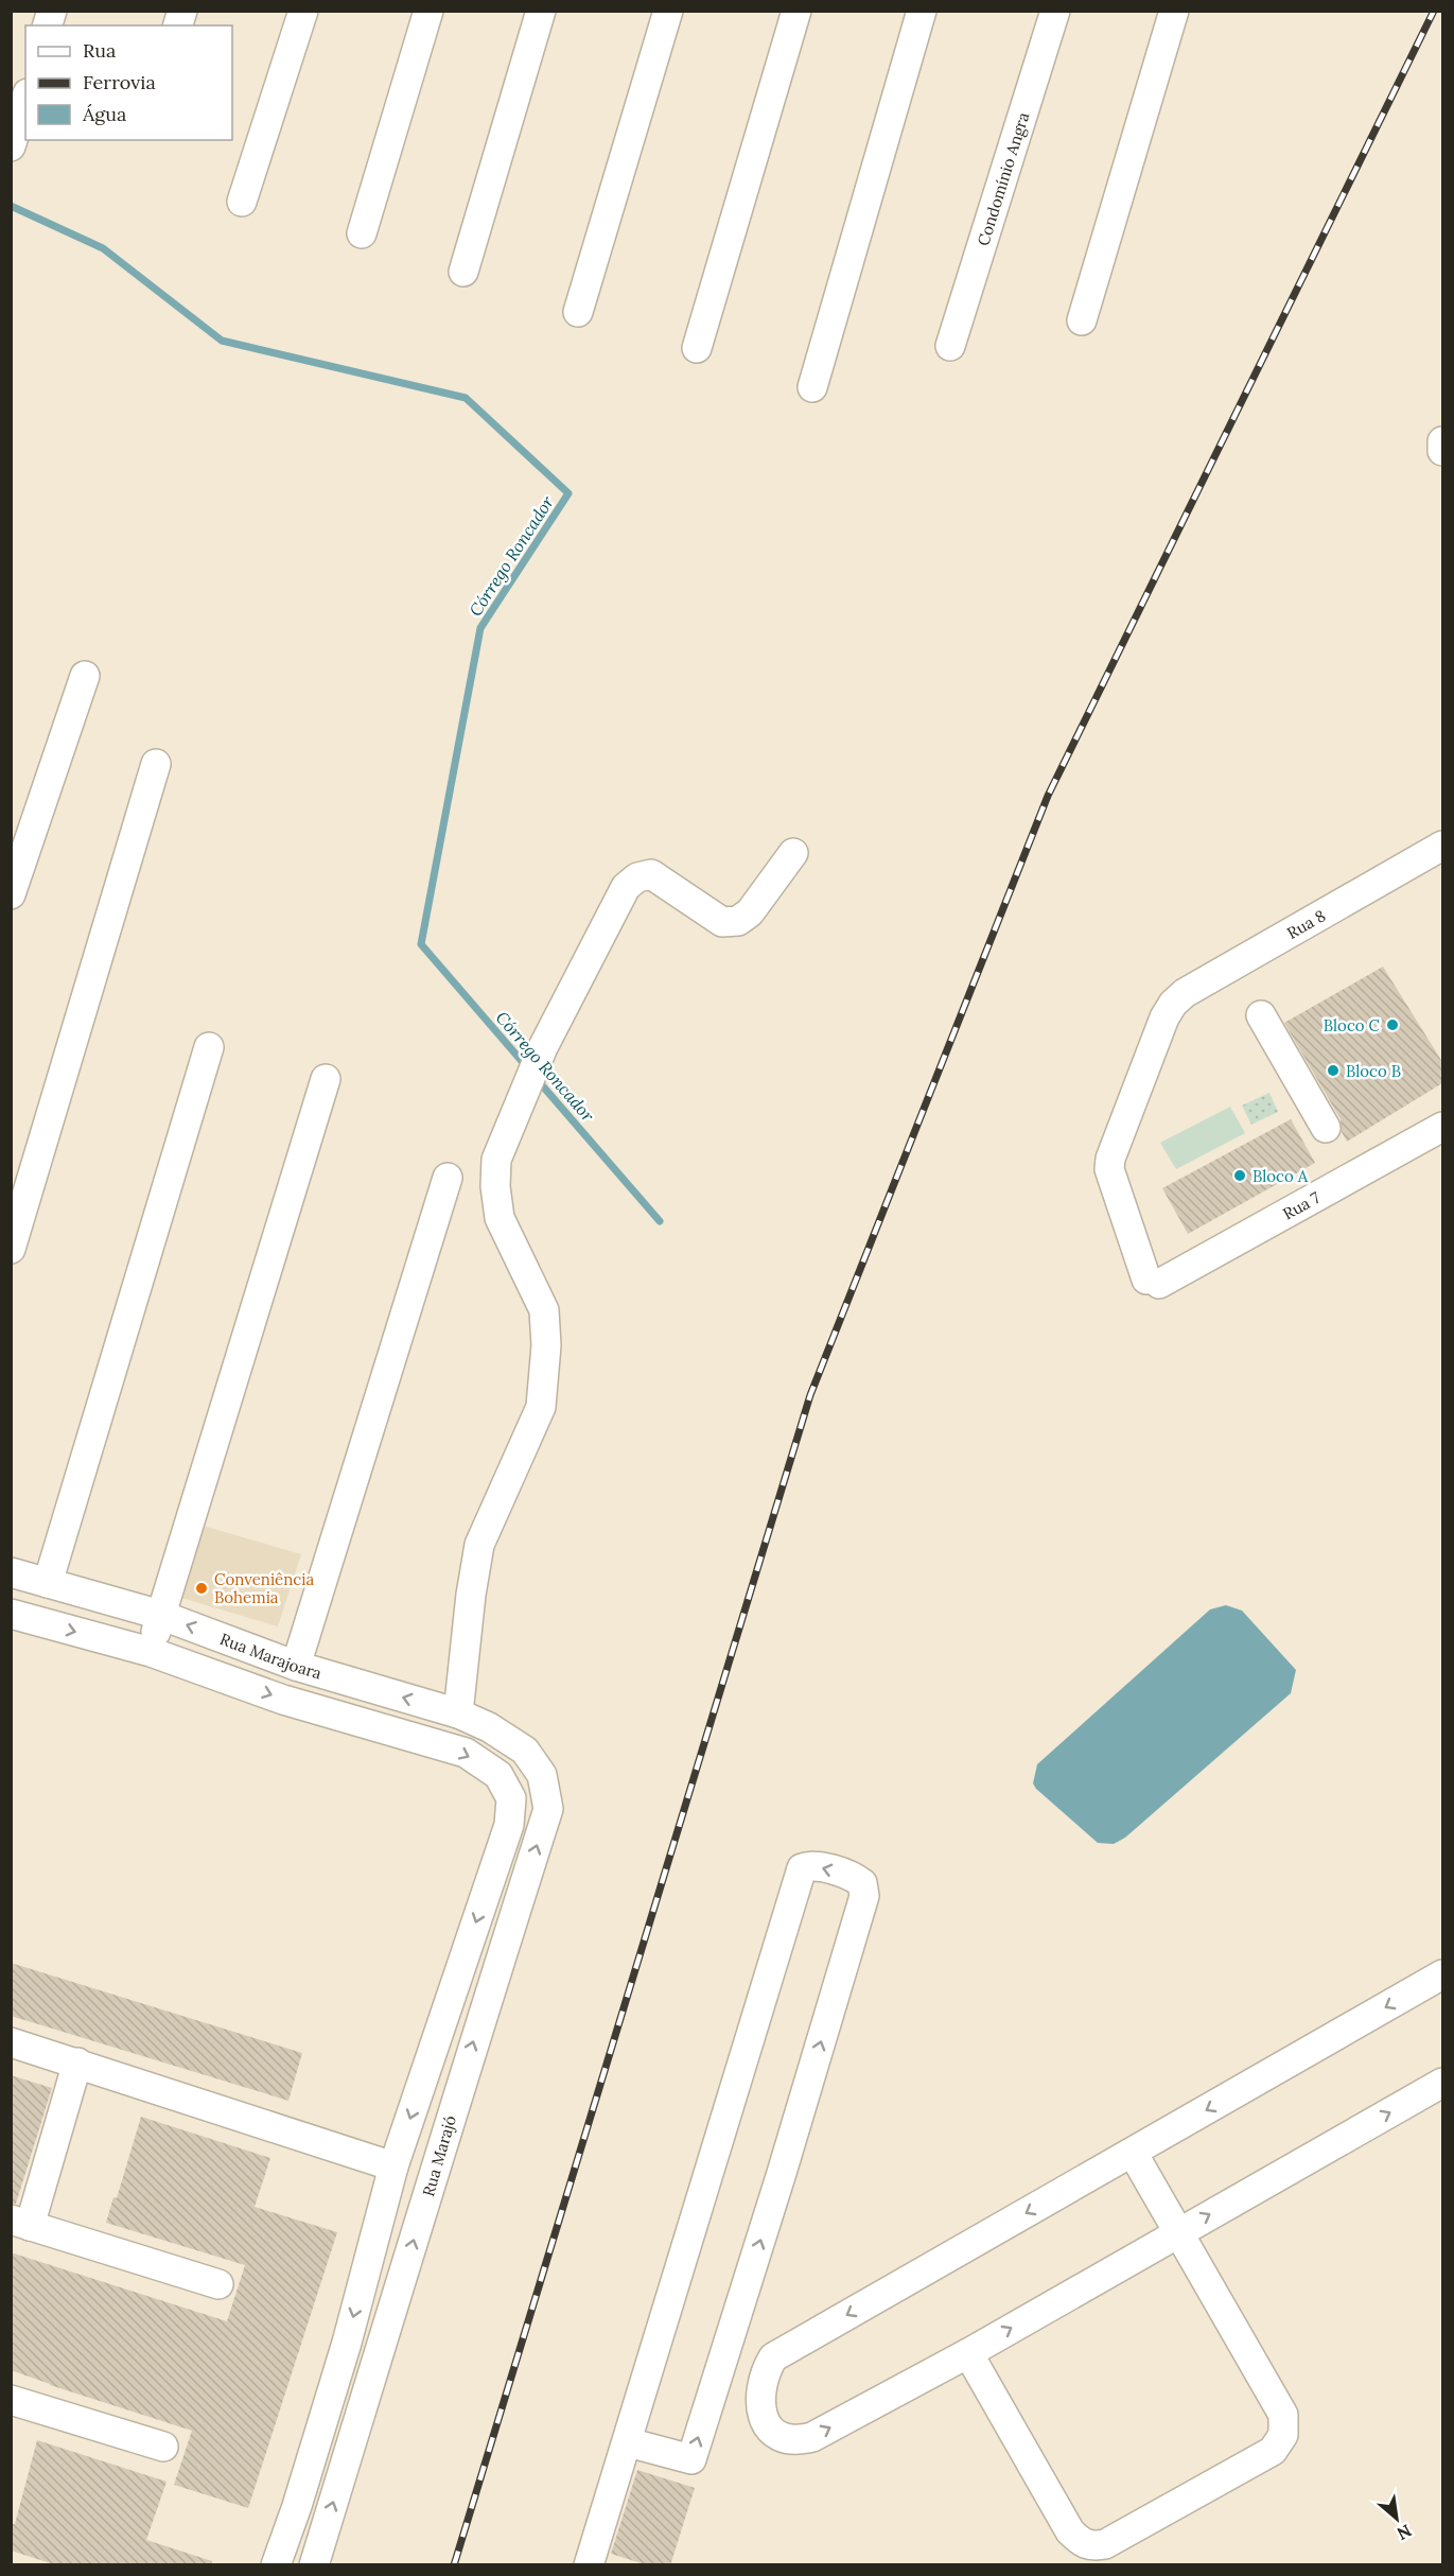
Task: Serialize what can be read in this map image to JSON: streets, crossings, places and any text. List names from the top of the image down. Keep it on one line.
{"streets":{"street":["Condomínio Angra","Rua 8","Rua 7","Rua Marajoara","Rua Marajó"]},"crossings":[["Rua 8","Rua 7"],["Rua Marajoara","Rua Marajó"]],"water":["Córrego Roncador"],"places":["Bloco C","Bloco B","Bloco A","Conveniência Bohemia"],"legend":["Rua","Ferrovia","Água"],"north":"bottom right"}
